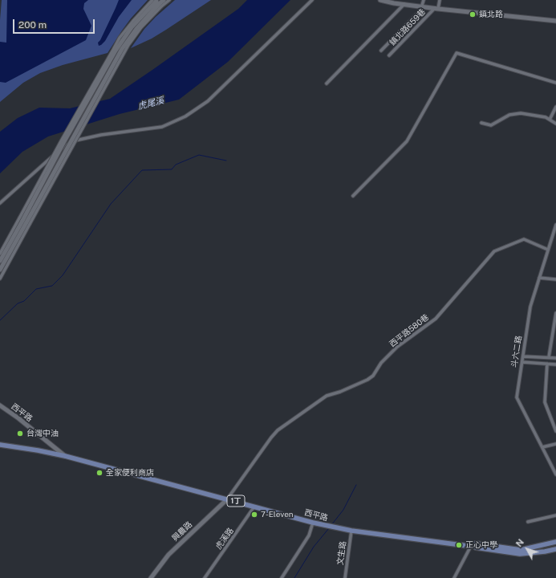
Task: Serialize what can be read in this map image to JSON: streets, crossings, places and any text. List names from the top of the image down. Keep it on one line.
{"streets":{"main road":["西平路","1丁","興農路"],"street":["鎮北路659巷","西平路580巷","斗六二路","虎溪路","文生路"]},"crossings":[["西平路580巷","斗六二路"],["西平路580巷","西平路"],["西平路580巷","興農路"],["西平路","興農路"],["西平路","虎溪路"],["西平路","文生路"]],"water":["虎尾溪"],"places":["鎮北路","台灣中油","全家便利商店","7-Eleven","正心中學"],"scale_bar":"200 m","north":"top left"}
